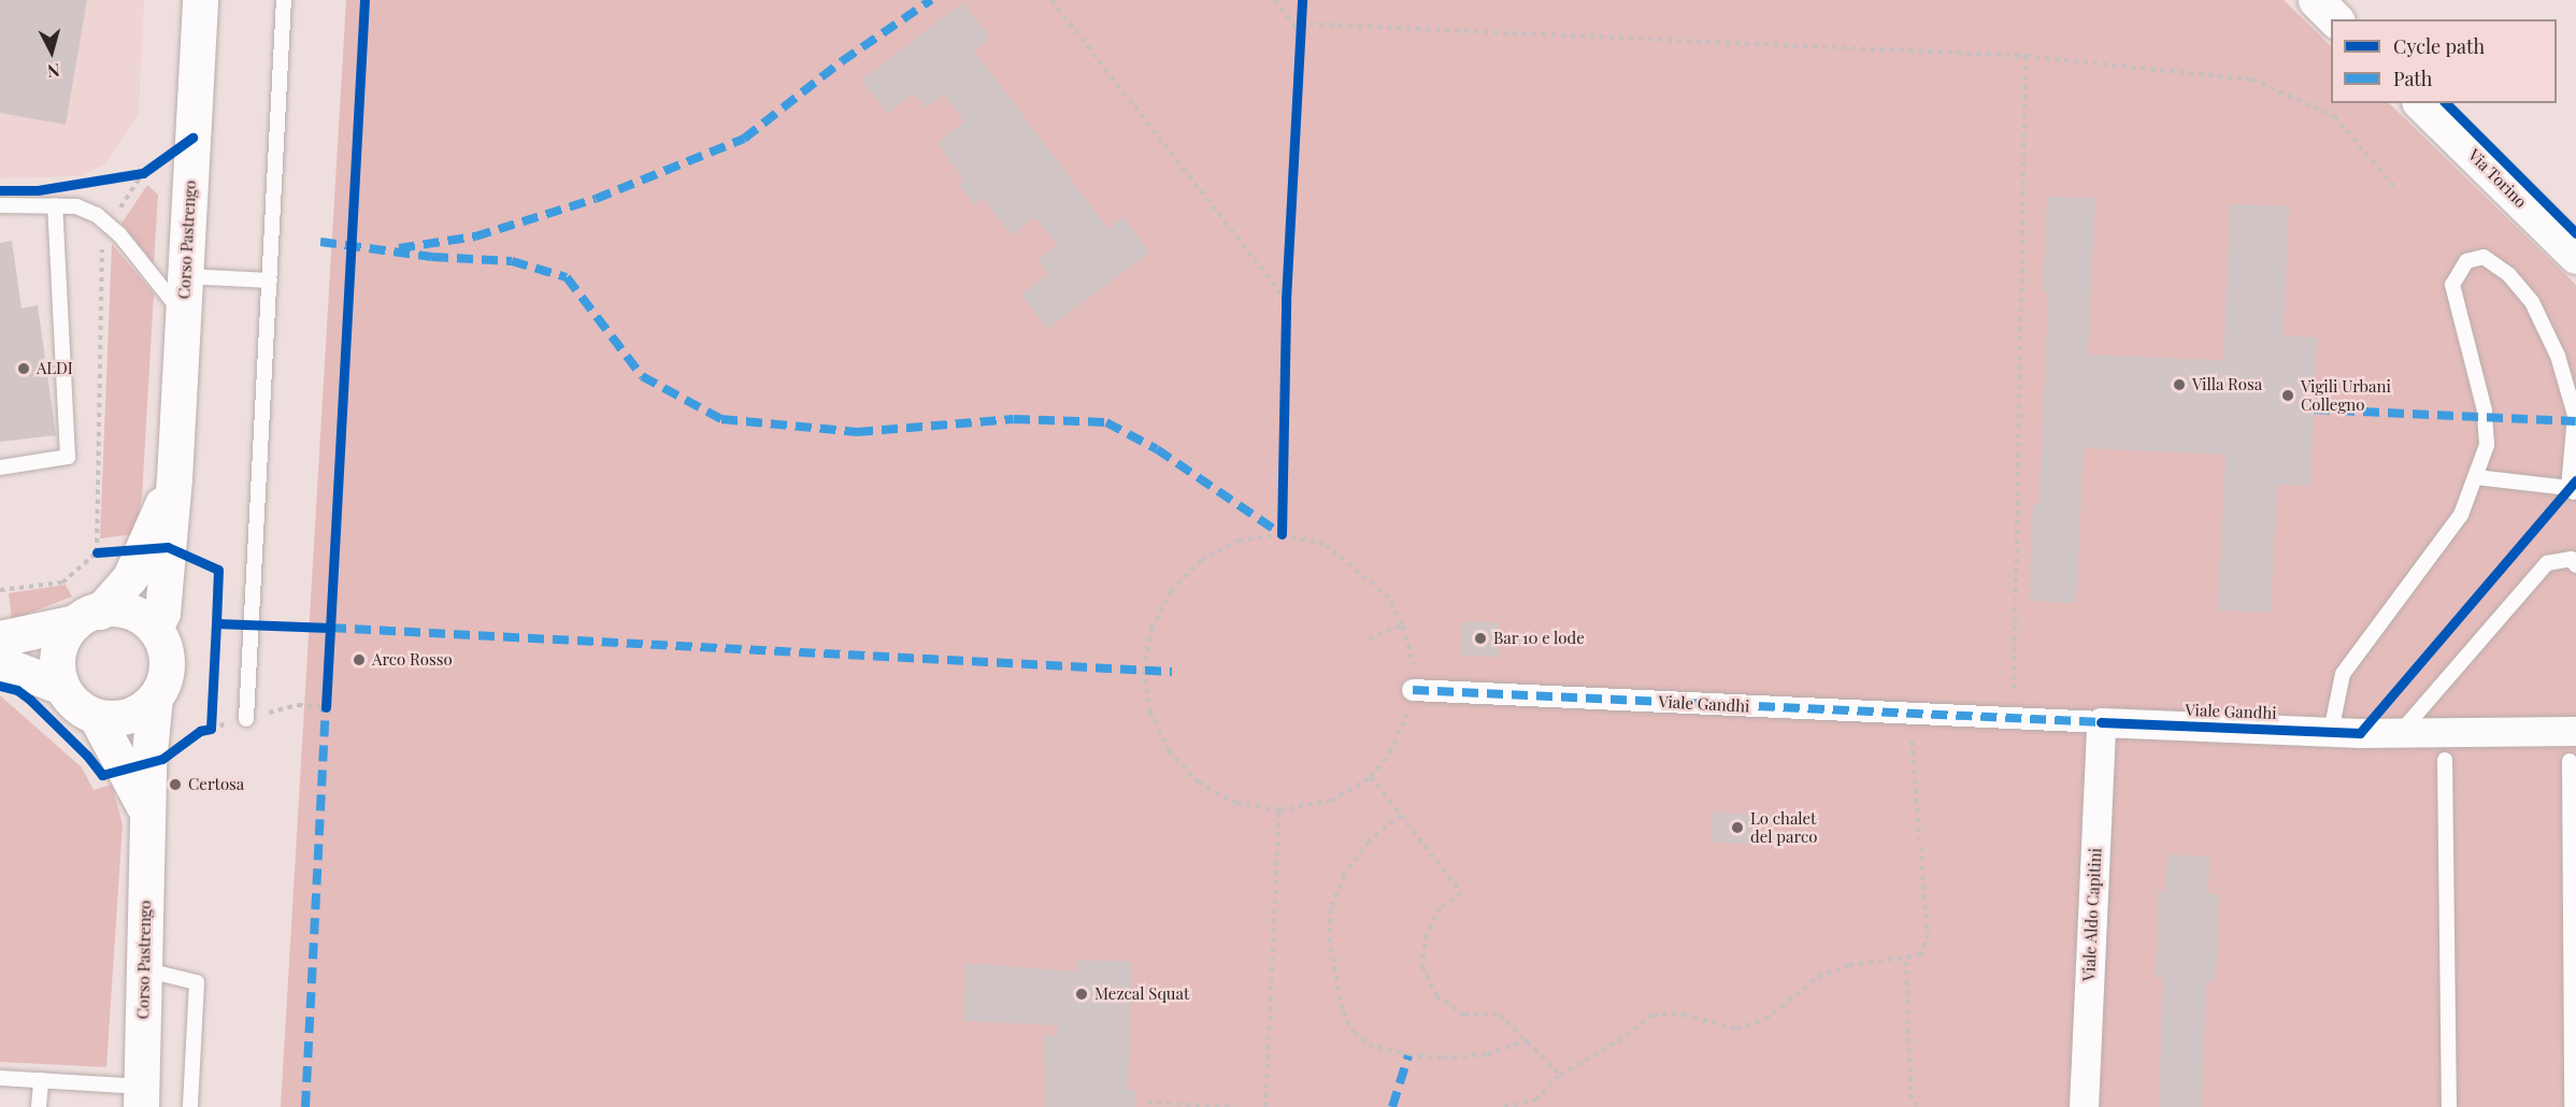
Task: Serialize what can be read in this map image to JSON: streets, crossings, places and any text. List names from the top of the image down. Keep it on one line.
{"streets":{"street":["Via Torino","Corso Pastrengo","Viale Gandhi","Viale Aldo Capitini"]},"crossings":[["Viale Gandhi","Viale Aldo Capitini"]],"places":["ALDI","Villa Rosa","Vigili Urbani Collegno","Bar 10 e lode","Arco Rosso","Certosa","Lo chalet del parco","Mezcal Squat"],"legend":["Cycle path","Path"],"north":"bottom"}
